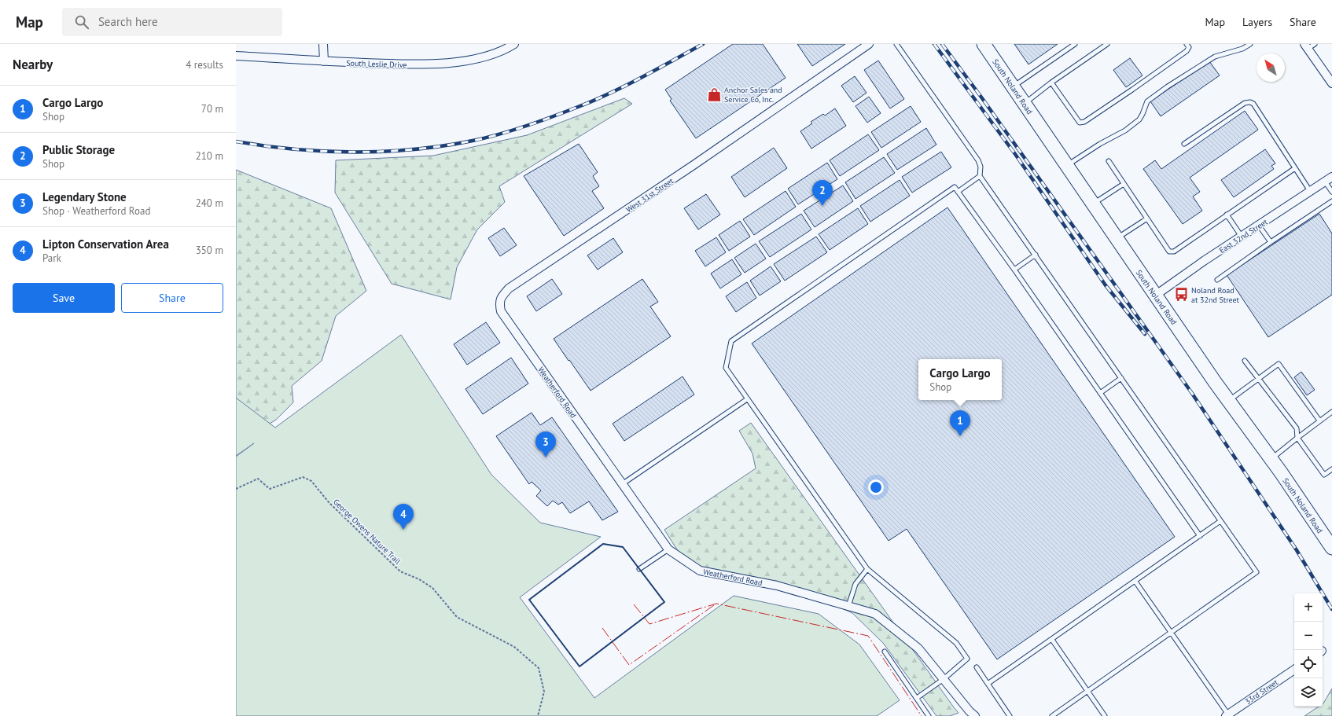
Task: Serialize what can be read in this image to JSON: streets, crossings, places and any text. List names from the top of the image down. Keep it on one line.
{"streets":{"main road":["South Noland Road"],"street":["South Leslie Drive","West 31st Street","East 32nd Street","Weatherford Road","33rd Street"],"path":["George Owens Nature Trail"]},"crossings":[["South Noland Road","East 32nd Street"],["West 31st Street","Weatherford Road"]],"places":{"shop":["Anchor Sales and Service Co, Inc."],"bus stop":["Noland Road at 32nd Street"]},"north":"top left","page":{"header":"Map","search":"Search here","nav":["Map","Layers","Share"],"heading":["Nearby","4 results"],"list":[{"mark":"1","name":"Cargo Largo","note":"Shop","value":"70 m"},{"mark":"2","name":"Public Storage","note":"Shop","value":"210 m"},{"mark":"3","name":"Legendary Stone","note":"Shop · Weatherford Road","value":"240 m"},{"mark":"4","name":"Lipton Conservation Area","note":"Park","value":"350 m"}],"pins":["2","1","3","4"],"buttons":["Save","Share"],"popup":["Cargo Largo","Shop"],"map_buttons":["+","−"]}}
